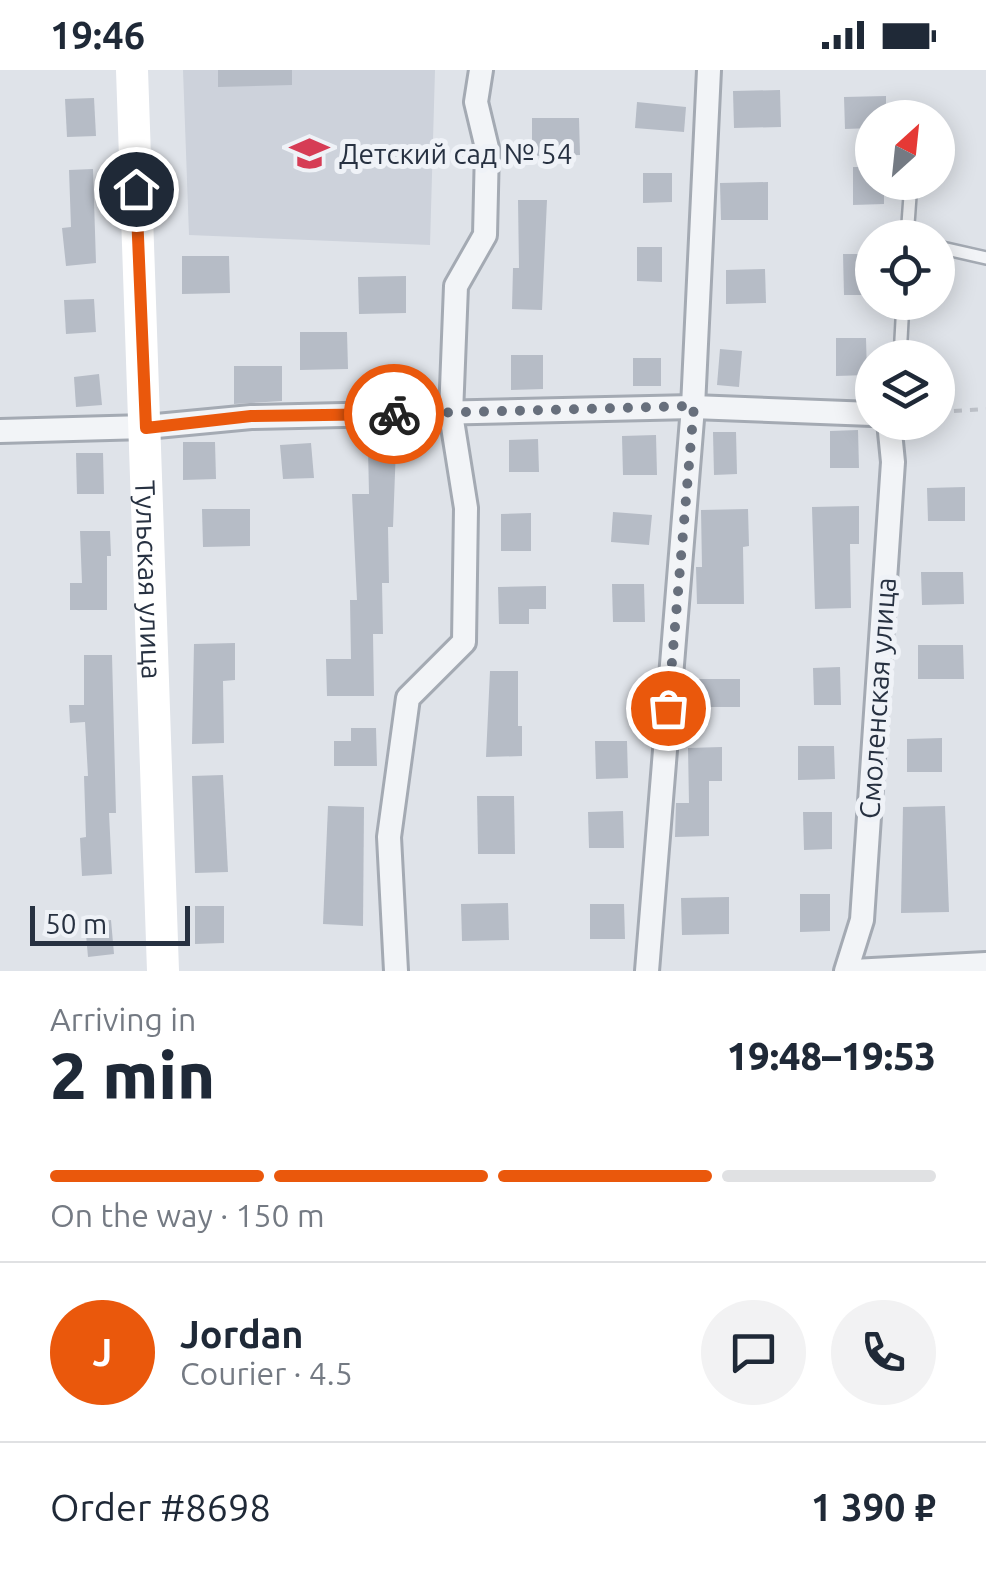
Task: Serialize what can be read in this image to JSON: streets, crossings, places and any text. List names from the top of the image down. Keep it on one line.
{"streets":{"main road":["Тульская улица"],"street":["Смоленская улица"]},"places":{"school or university":["Детский сад № 54"]},"scale_bar":"50 m","north":"top right","page":{"status":"19:46","scale":"50 m","heading":["2 min","Arriving in","19:48–19:53"],"panel":["Jordan","Courier · 4.5","Order #8698","1 390 ₽"],"bar":"On the way · 150 m","round":"J"}}
